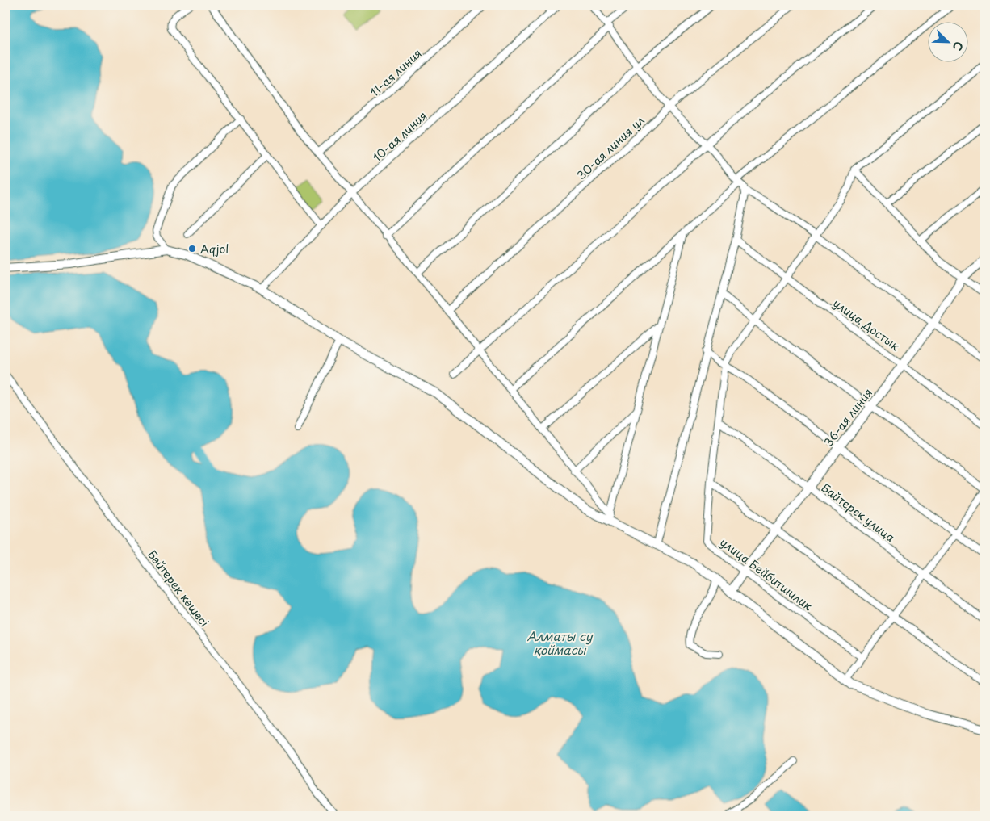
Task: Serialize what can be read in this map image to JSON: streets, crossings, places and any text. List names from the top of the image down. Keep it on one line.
{"streets":{"street":["11-ая линия","10-ая линия","30-ая линия ул","улица Достык","36-ая линия","Байтерек улица","улица Бейбитшилик","Бәйтерек көшесі"]},"crossings":[["улица Достык","36-ая линия"],["36-ая линия","Байтерек улица"],["36-ая линия","улица Бейбитшилик"]],"water":["Алматы су қоймасы"],"places":["Aqjol"],"north":"bottom right"}
